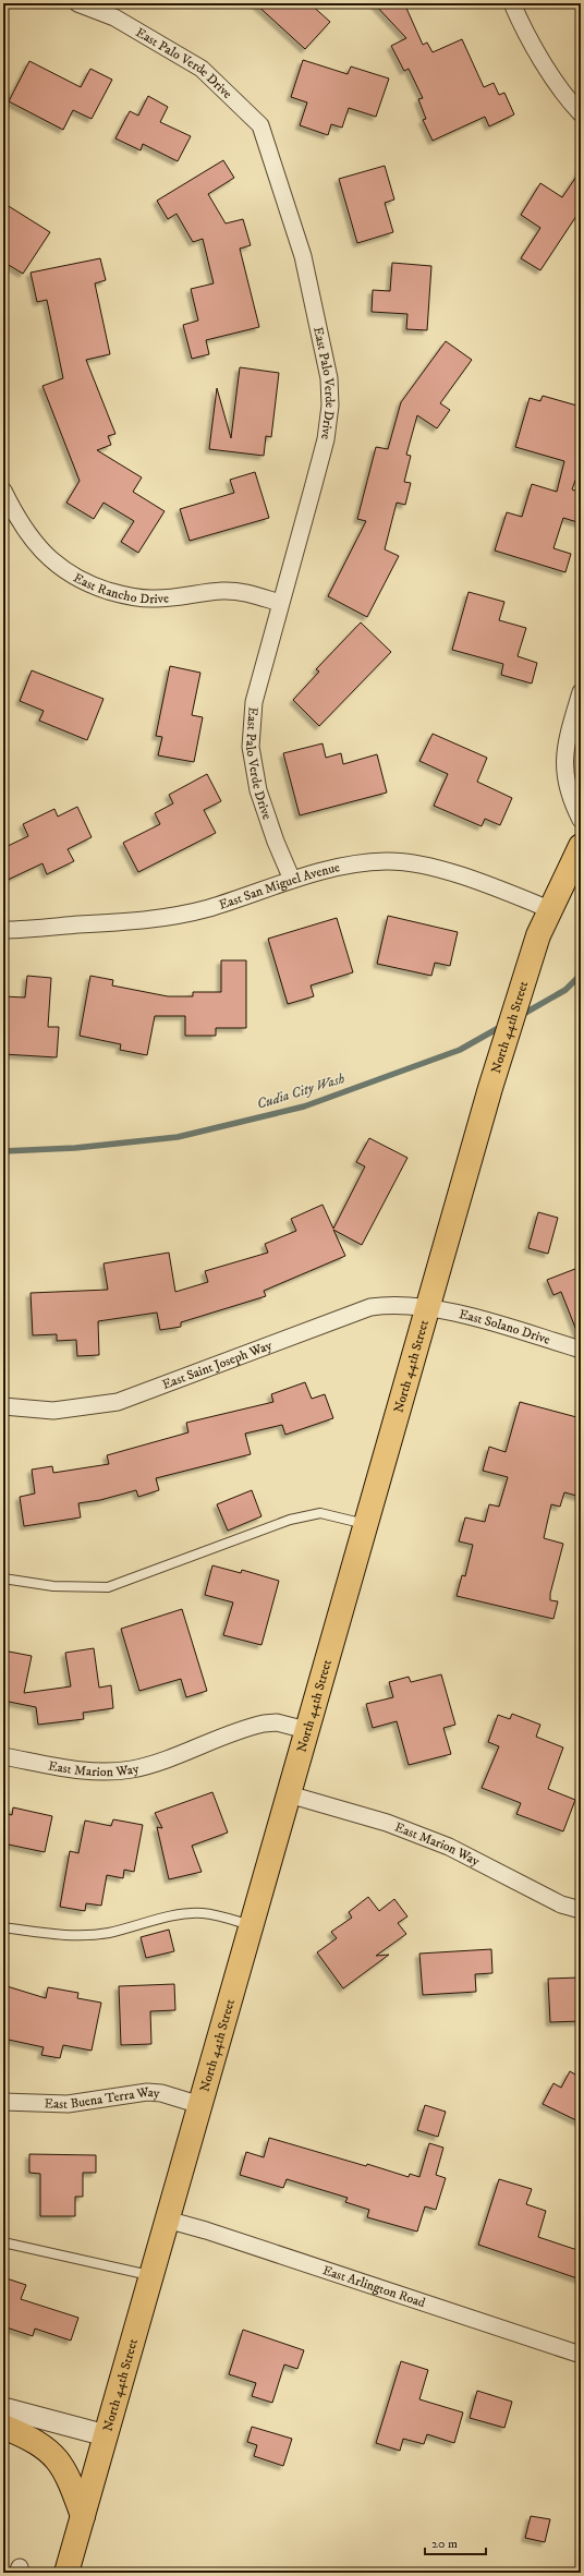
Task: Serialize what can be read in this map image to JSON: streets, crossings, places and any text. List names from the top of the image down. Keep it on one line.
{"streets":{"main road":["North 44th Street"],"street":["East Palo Verde Drive","East Rancho Drive","East San Miguel Avenue","East Solano Drive","East Saint Joseph Way","East Marion Way","East Buena Terra Way","East Arlington Road"]},"crossings":[["East Palo Verde Drive","East Rancho Drive"],["East Palo Verde Drive","East San Miguel Avenue"],["East San Miguel Avenue","North 44th Street"],["North 44th Street","East Solano Drive"],["North 44th Street","East Saint Joseph Way"],["North 44th Street","East Marion Way"],["North 44th Street","East Buena Terra Way"],["North 44th Street","East Arlington Road"],["East Solano Drive","East Saint Joseph Way"]],"water":["Cudia City Wash"],"scale_bar":"20 m"}
